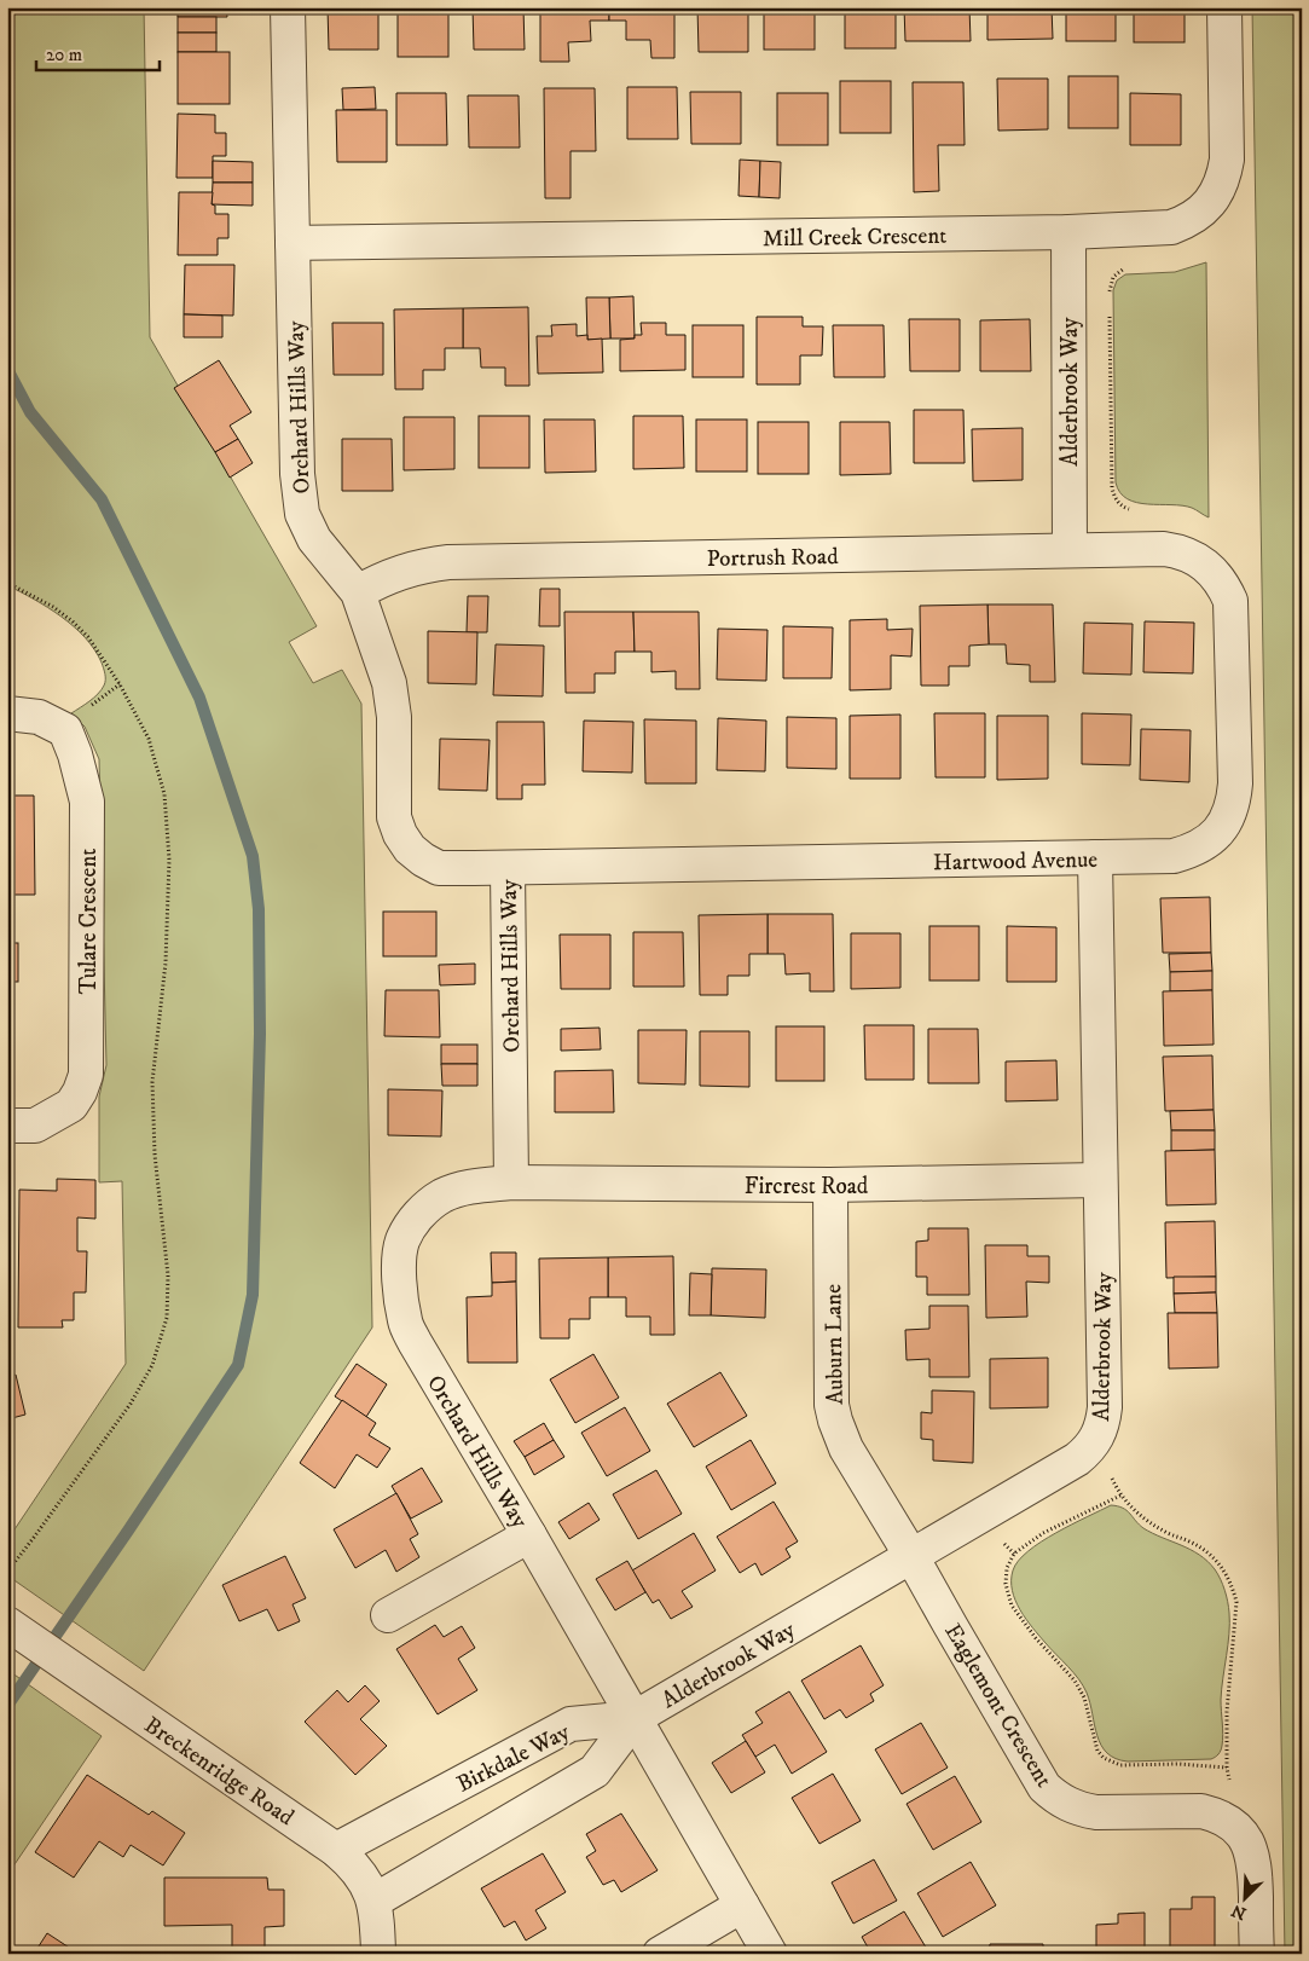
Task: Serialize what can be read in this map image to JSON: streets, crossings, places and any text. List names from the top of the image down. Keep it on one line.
{"streets":{"street":["Mill Creek Crescent","Alderbrook Way","Orchard Hills Way","Portrush Road","Hartwood Avenue","Tulare Crescent","Fircrest Road","Auburn Lane","Eaglemont Crescent","Birkdale Way","Breckenridge Road"]},"crossings":[["Mill Creek Crescent","Alderbrook Way"],["Mill Creek Crescent","Orchard Hills Way"],["Alderbrook Way","Orchard Hills Way"],["Alderbrook Way","Portrush Road"],["Alderbrook Way","Hartwood Avenue"],["Alderbrook Way","Fircrest Road"],["Alderbrook Way","Auburn Lane"],["Alderbrook Way","Eaglemont Crescent"],["Alderbrook Way","Birkdale Way"],["Orchard Hills Way","Portrush Road"],["Orchard Hills Way","Hartwood Avenue"],["Orchard Hills Way","Fircrest Road"],["Orchard Hills Way","Birkdale Way"],["Portrush Road","Hartwood Avenue"],["Fircrest Road","Auburn Lane"],["Auburn Lane","Eaglemont Crescent"],["Birkdale Way","Breckenridge Road"]],"scale_bar":"20 m","north":"bottom left"}
